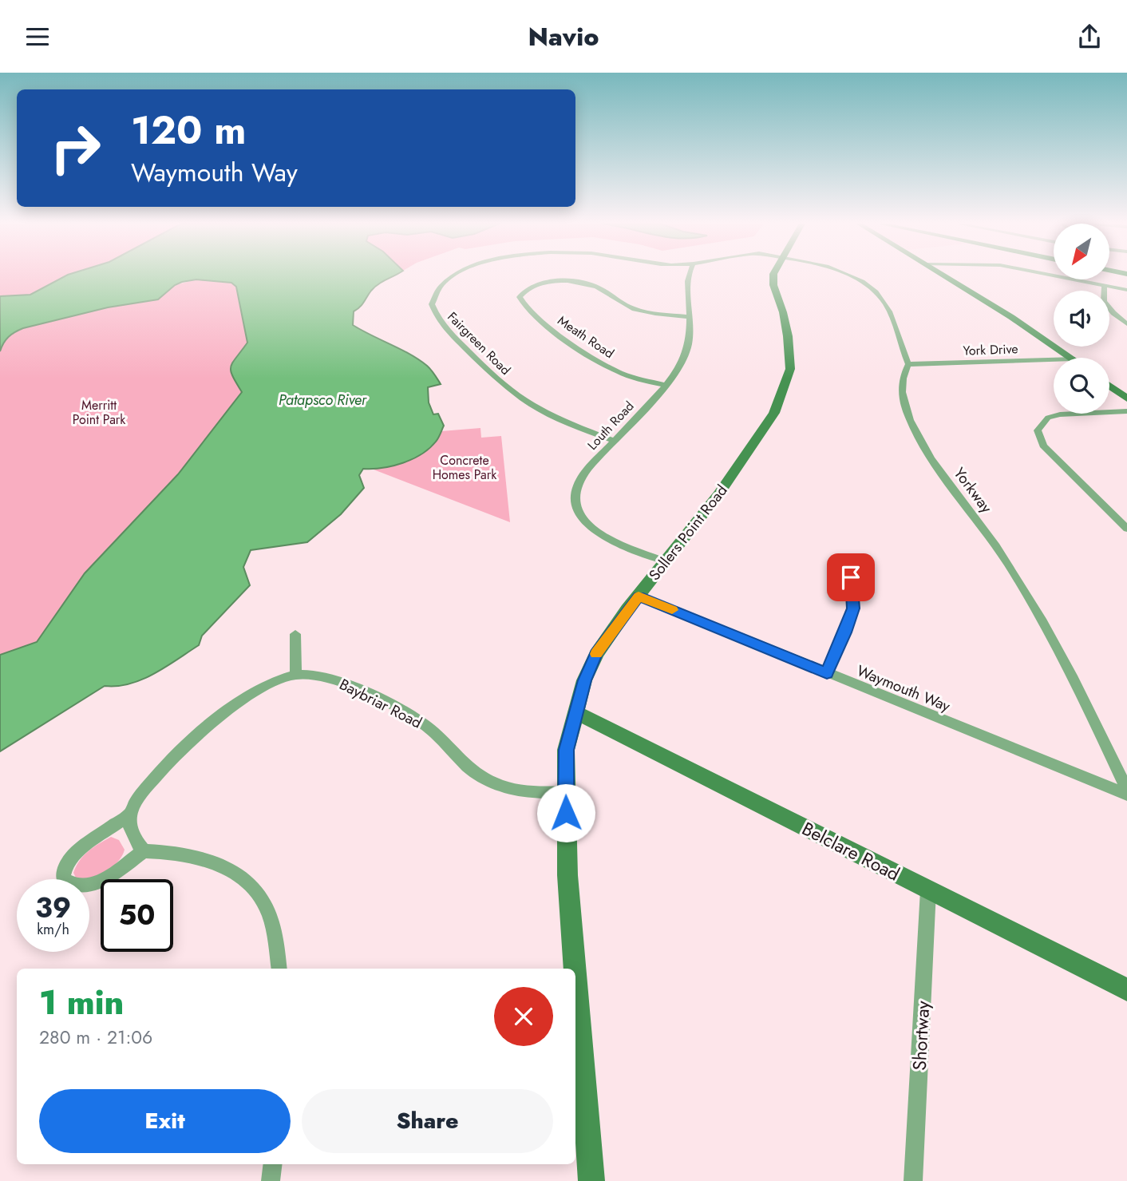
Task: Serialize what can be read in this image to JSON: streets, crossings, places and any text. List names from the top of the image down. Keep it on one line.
{"streets":{"main road":["Sollers Point Road","Belclare Road"],"street":["Meath Road","Fairgreen Road","York Drive","Louth Road","Yorkway","Waymouth Way","Baybriar Road","Shortway"]},"crossings":[["Meath Road","Louth Road"],["Fairgreen Road","Louth Road"],["York Drive","Yorkway"],["Louth Road","Sollers Point Road"],["Sollers Point Road","Waymouth Way"],["Sollers Point Road","Baybriar Road"],["Sollers Point Road","Belclare Road"],["Belclare Road","Shortway"]],"water":["Patapsco River"],"parks":["Merritt Point Park","Concrete Homes Park"],"north":"bottom left","page":{"header":"Navio","turn":["120 m","Waymouth Way"],"speed":"39 km/h","limit":"50","heading":["1 min","280 m · 21:06"],"buttons":["Exit","Share"]}}
